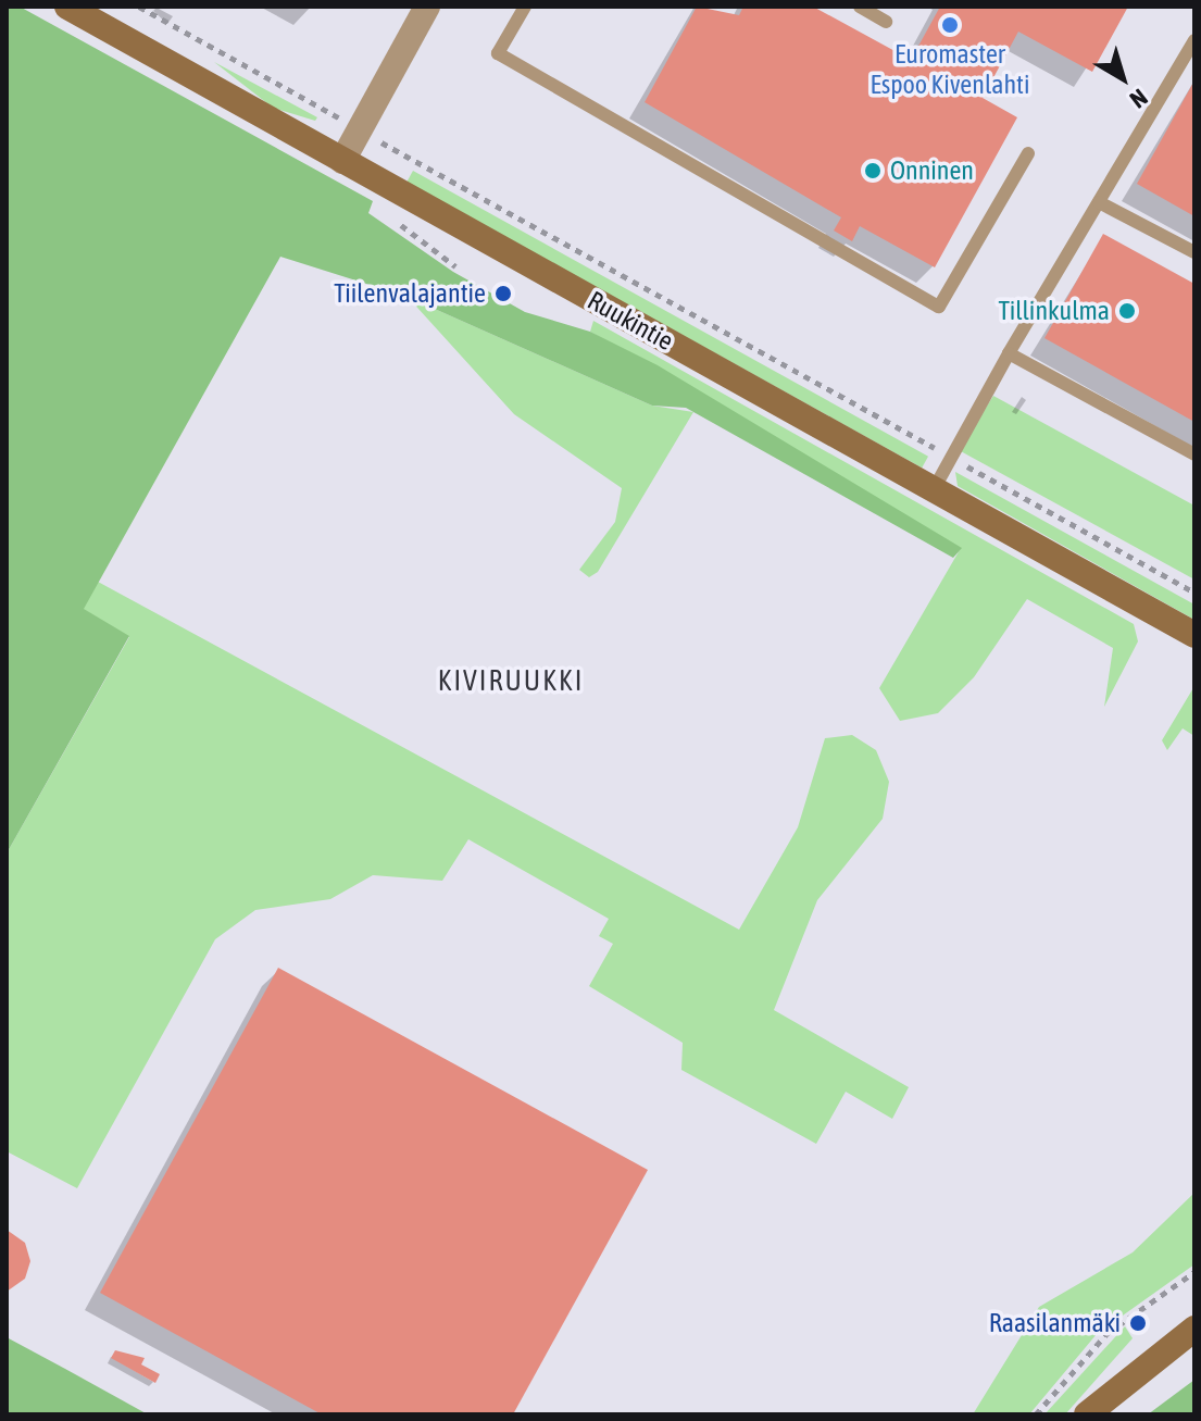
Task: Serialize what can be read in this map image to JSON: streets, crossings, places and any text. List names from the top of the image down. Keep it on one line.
{"streets":{"street":["Ruukintie"]},"districts":["KIVIRUUKKI"],"places":["Euromaster Espoo Kivenlahti","Onninen","Tiilenvalajantie","Tillinkulma","Raasilanmäki"],"north":"bottom right"}
